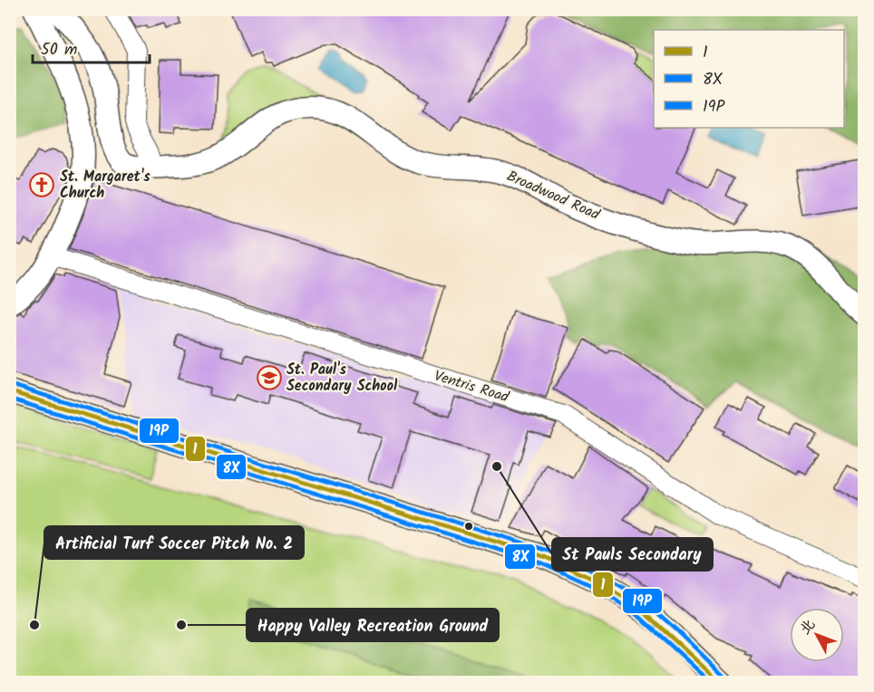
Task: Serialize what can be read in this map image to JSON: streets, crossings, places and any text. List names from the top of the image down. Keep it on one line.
{"streets":{"street":["Broadwood Road","Ventris Road"]},"places":{"church":["St. Margaret's Church"],"school or university":["St. Paul's Secondary School"],"other":["St Pauls Secondary","Artificial Turf Soccer Pitch No. 2","Happy Valley Recreation Ground"]},"lines":["transit line 19P","transit line 1","transit line 8X"],"legend":["1","8X","19P"],"scale_bar":"50 m","north":"top left"}
